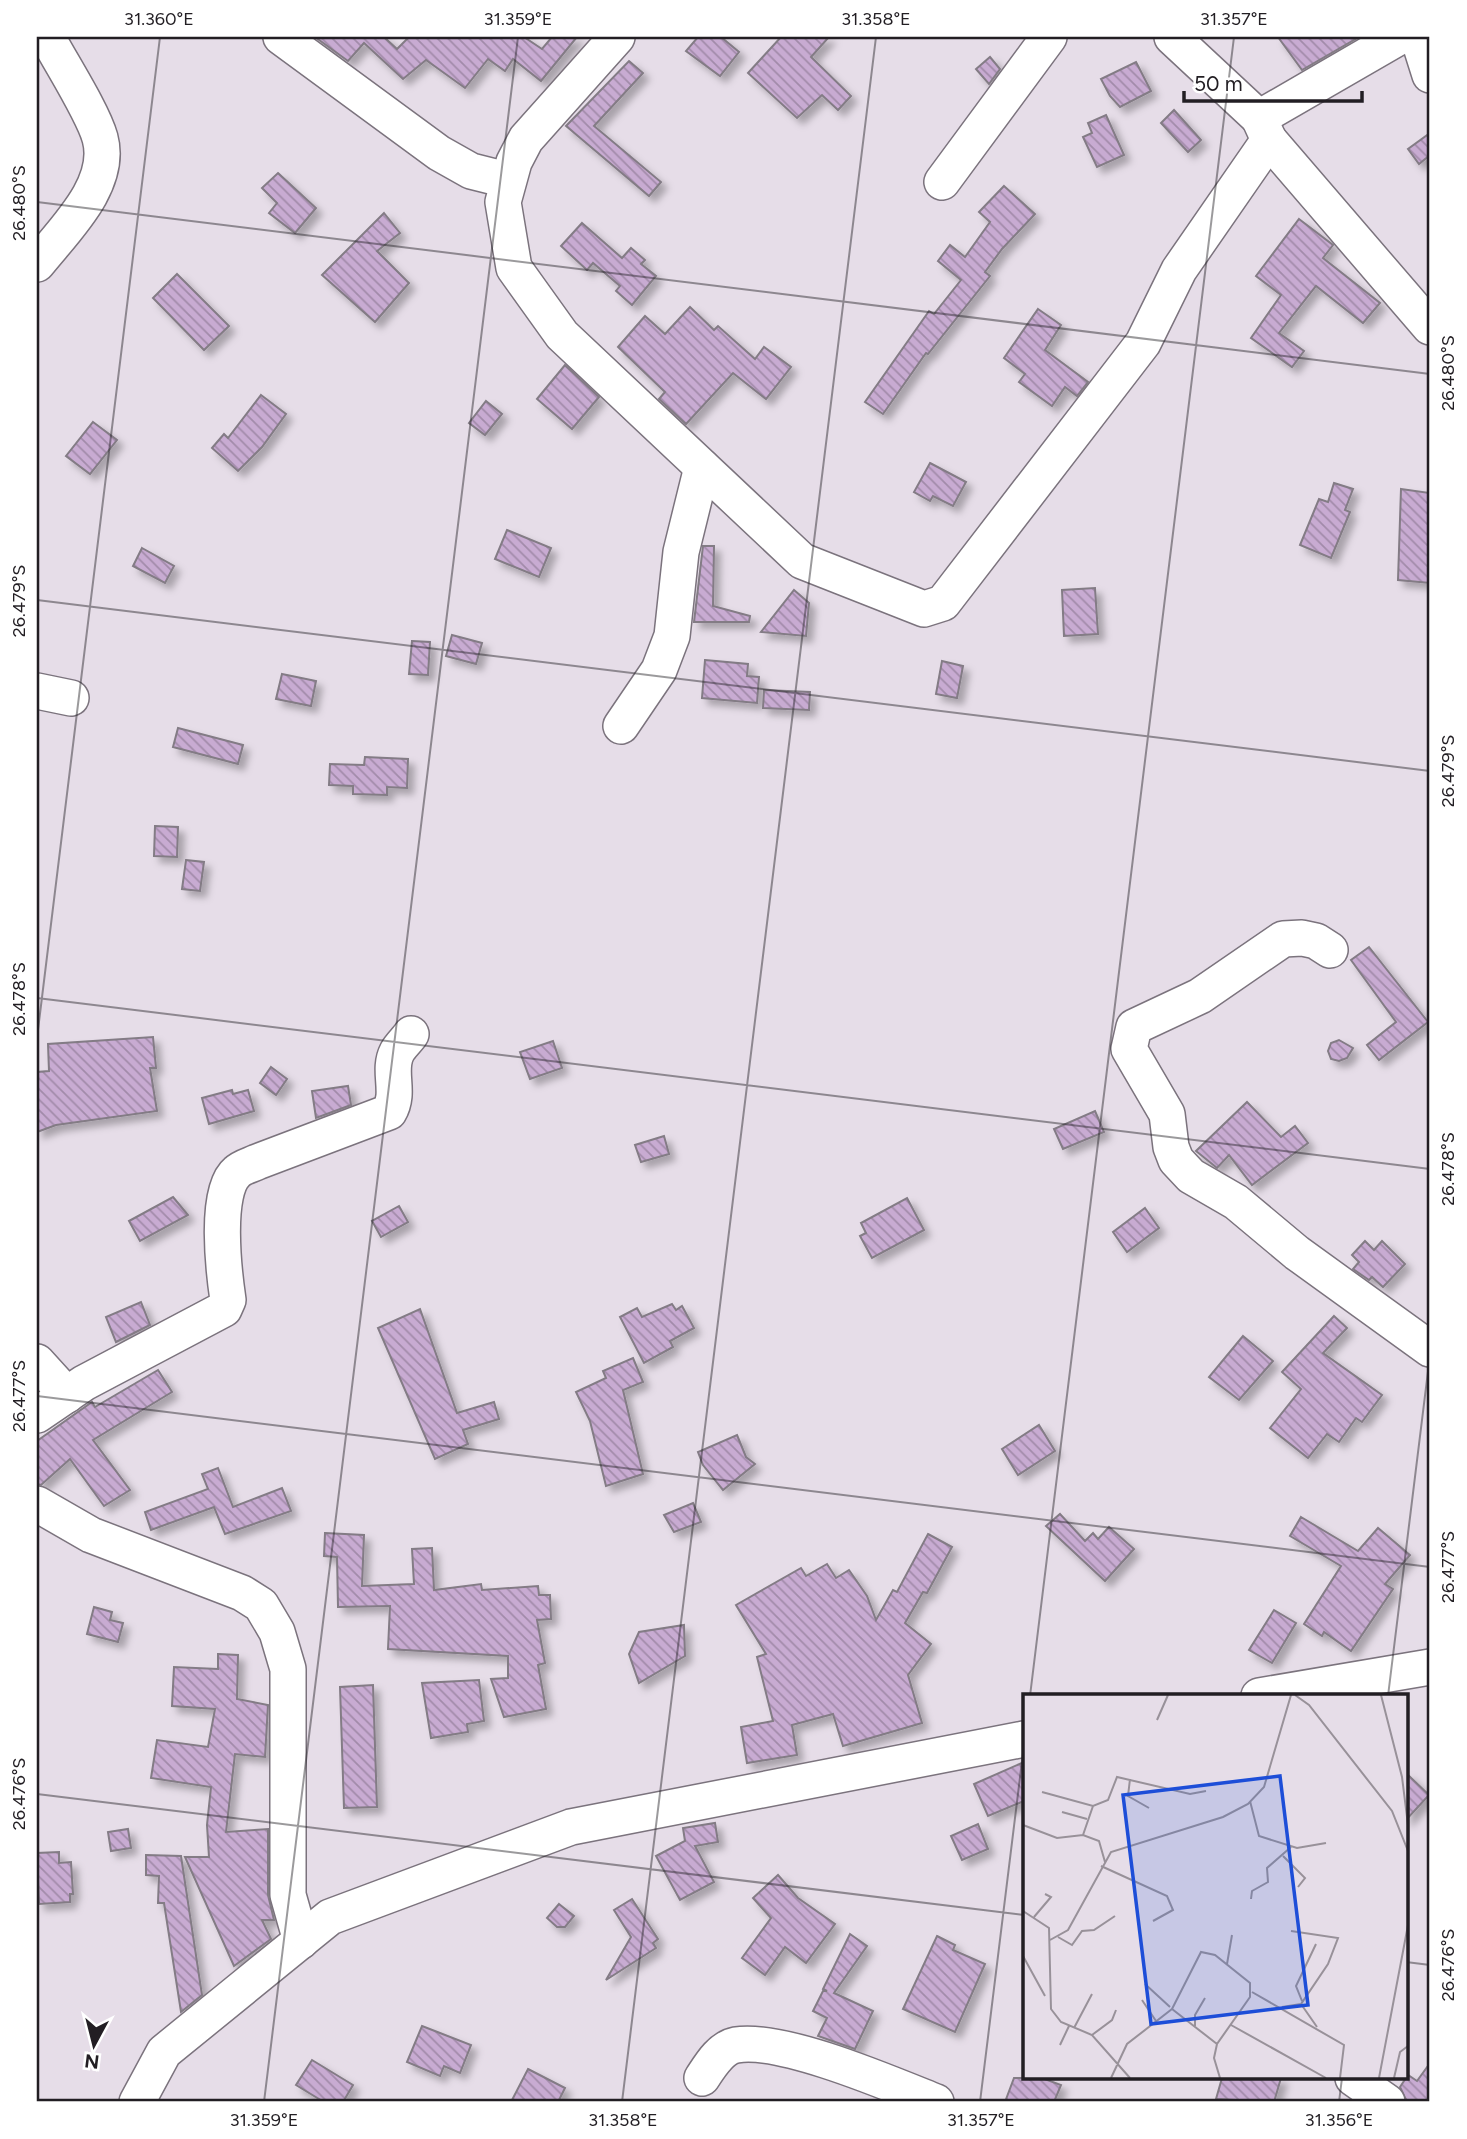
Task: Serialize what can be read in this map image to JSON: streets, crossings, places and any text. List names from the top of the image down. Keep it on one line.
{"scale_bar":"50 m","north":"bottom","coordinates":["31.360°E","31.359°E","31.358°E","31.357°E","26.480°S","26.479°S","26.478°S","26.477°S","26.476°S","31.356°E"]}
